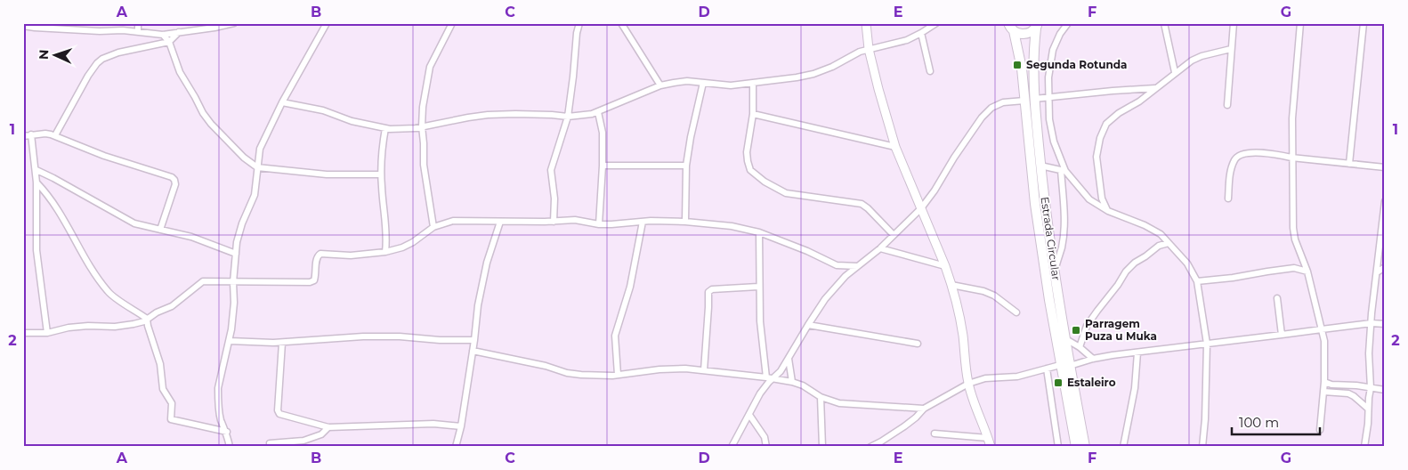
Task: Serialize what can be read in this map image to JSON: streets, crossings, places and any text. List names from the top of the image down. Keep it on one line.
{"streets":{"main road":["Estrada Circular"]},"places":{"transit":["Segunda Rotunda","Parragem Puza u Muka","Estaleiro"]},"scale_bar":"100 m","north":"left","grid":{"columns":["A","B","C","D","E","F","G"],"rows":["1","2"]}}
